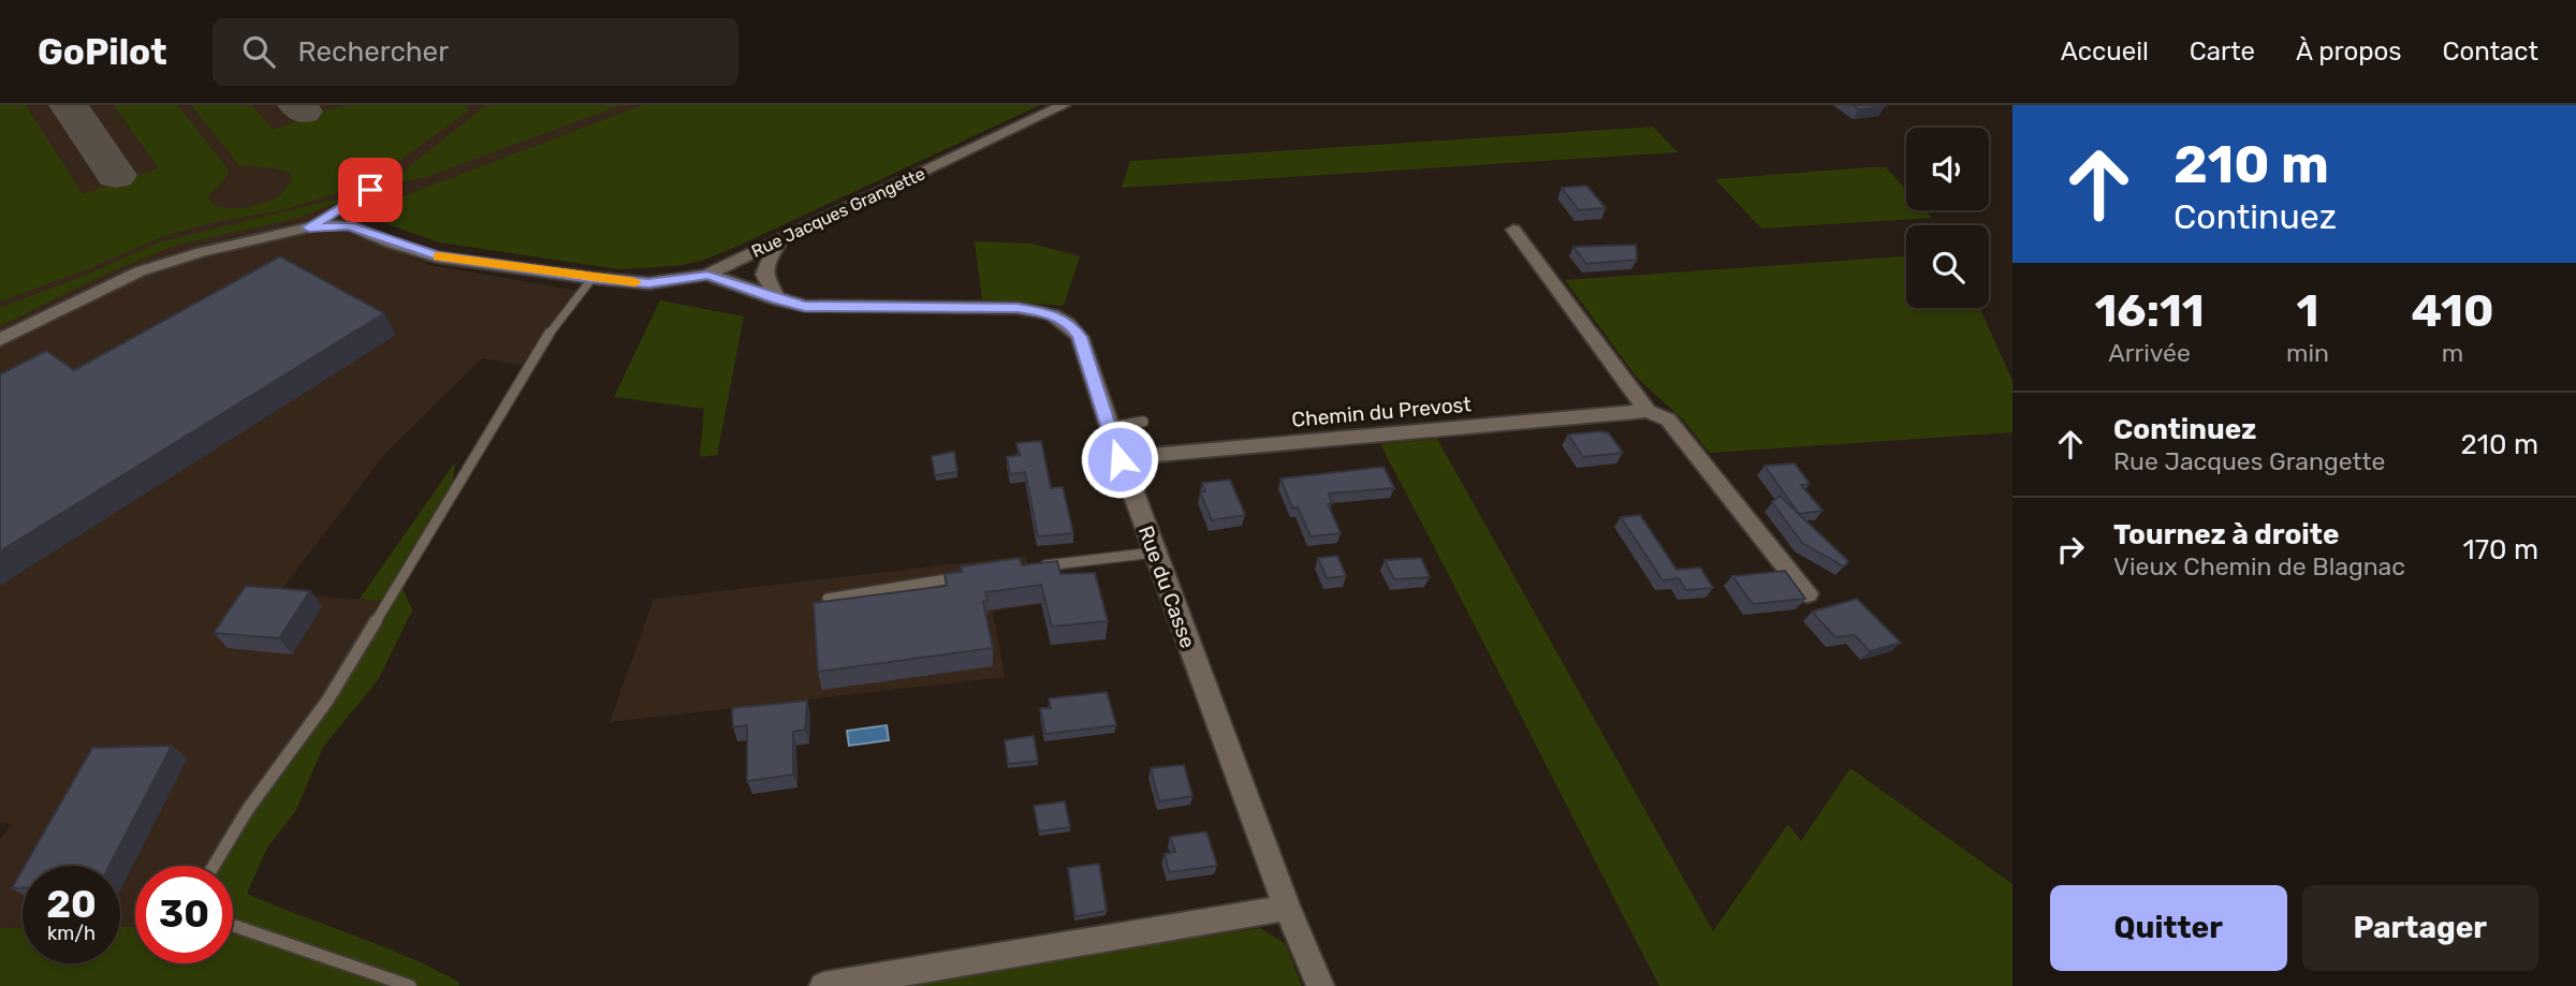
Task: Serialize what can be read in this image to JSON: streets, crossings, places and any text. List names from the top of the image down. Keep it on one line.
{"streets":{"street":["Rue Jacques Grangette","Chemin du Prevost","Rue du Casse"]},"crossings":[["Rue Jacques Grangette","Rue du Casse"],["Chemin du Prevost","Rue du Casse"]],"page":{"header":"GoPilot","search":"Rechercher","nav":["Accueil","Carte","À propos","Contact"],"turn":["210 m","Continuez"],"eta":["16:11","Arrivée","1","min","410","m"],"list":[{"name":"Continuez","note":"Rue Jacques Grangette","value":"210 m"},{"name":"Tournez à droite","note":"Vieux Chemin de Blagnac","value":"170 m"}],"speed":"20 km/h","limit":"30","buttons":["Quitter","Partager"]}}
